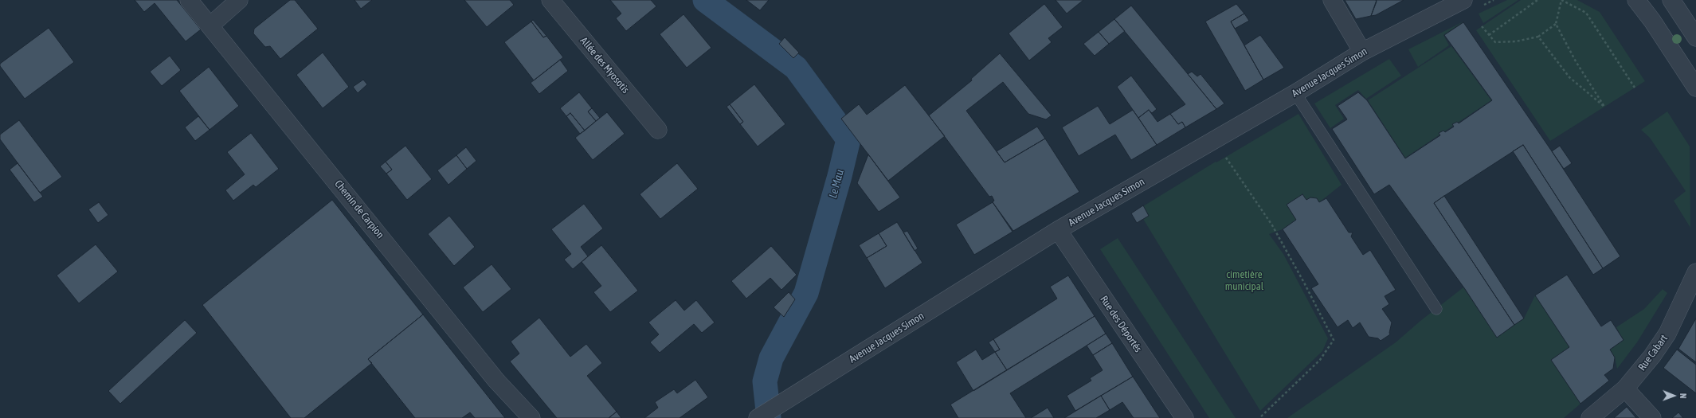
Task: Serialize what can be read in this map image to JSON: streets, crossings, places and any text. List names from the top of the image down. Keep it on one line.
{"streets":{"street":["Allée des Myosotis","Avenue Jacques Simon","Chemin de Carpion","Rue des Déportés","Rue Cabart"]},"crossings":[["Avenue Jacques Simon","Rue des Déportés"]],"water":["Le Mau"],"parks":["cimetière municipal"],"north":"right"}
